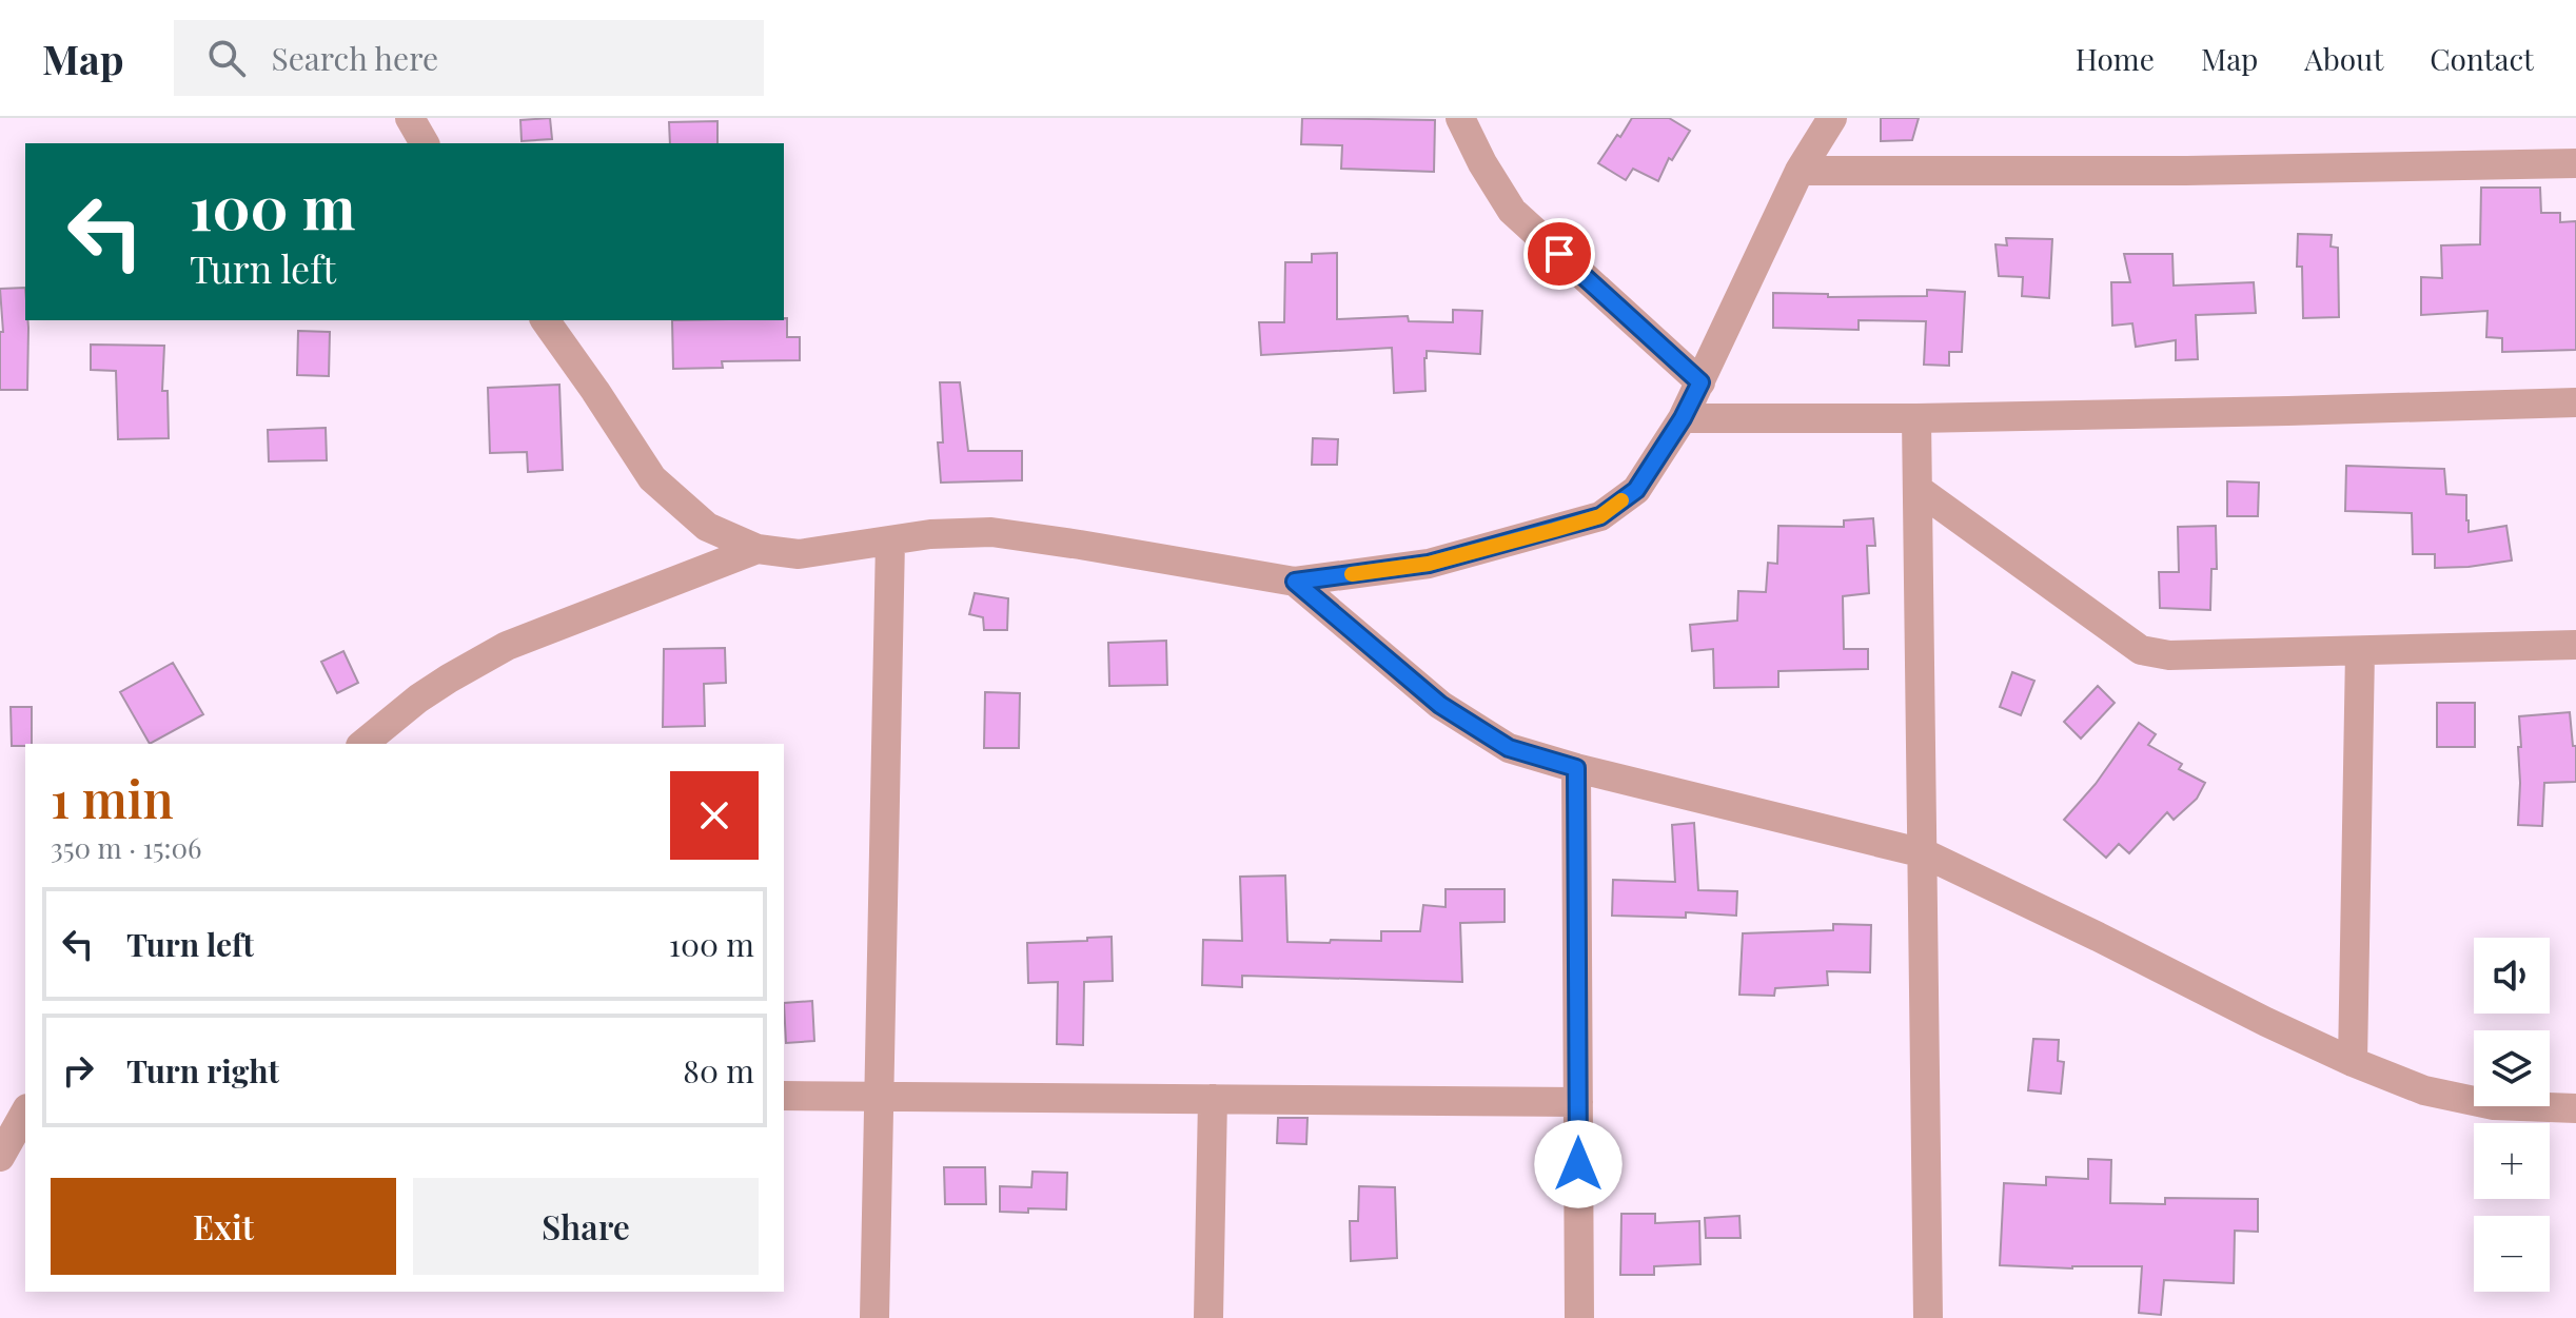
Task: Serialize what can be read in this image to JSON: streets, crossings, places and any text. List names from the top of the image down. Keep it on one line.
{"page":{"header":"Map","search":"Search here","nav":["Home","Map","About","Contact"],"turn":["100 m","Turn left"],"heading":["1 min","350 m · 15:06"],"list":[{"name":"Turn left","value":"100 m"},{"name":"Turn right","value":"80 m"}],"map_buttons":["+","−"],"buttons":["Exit","Share"]}}
